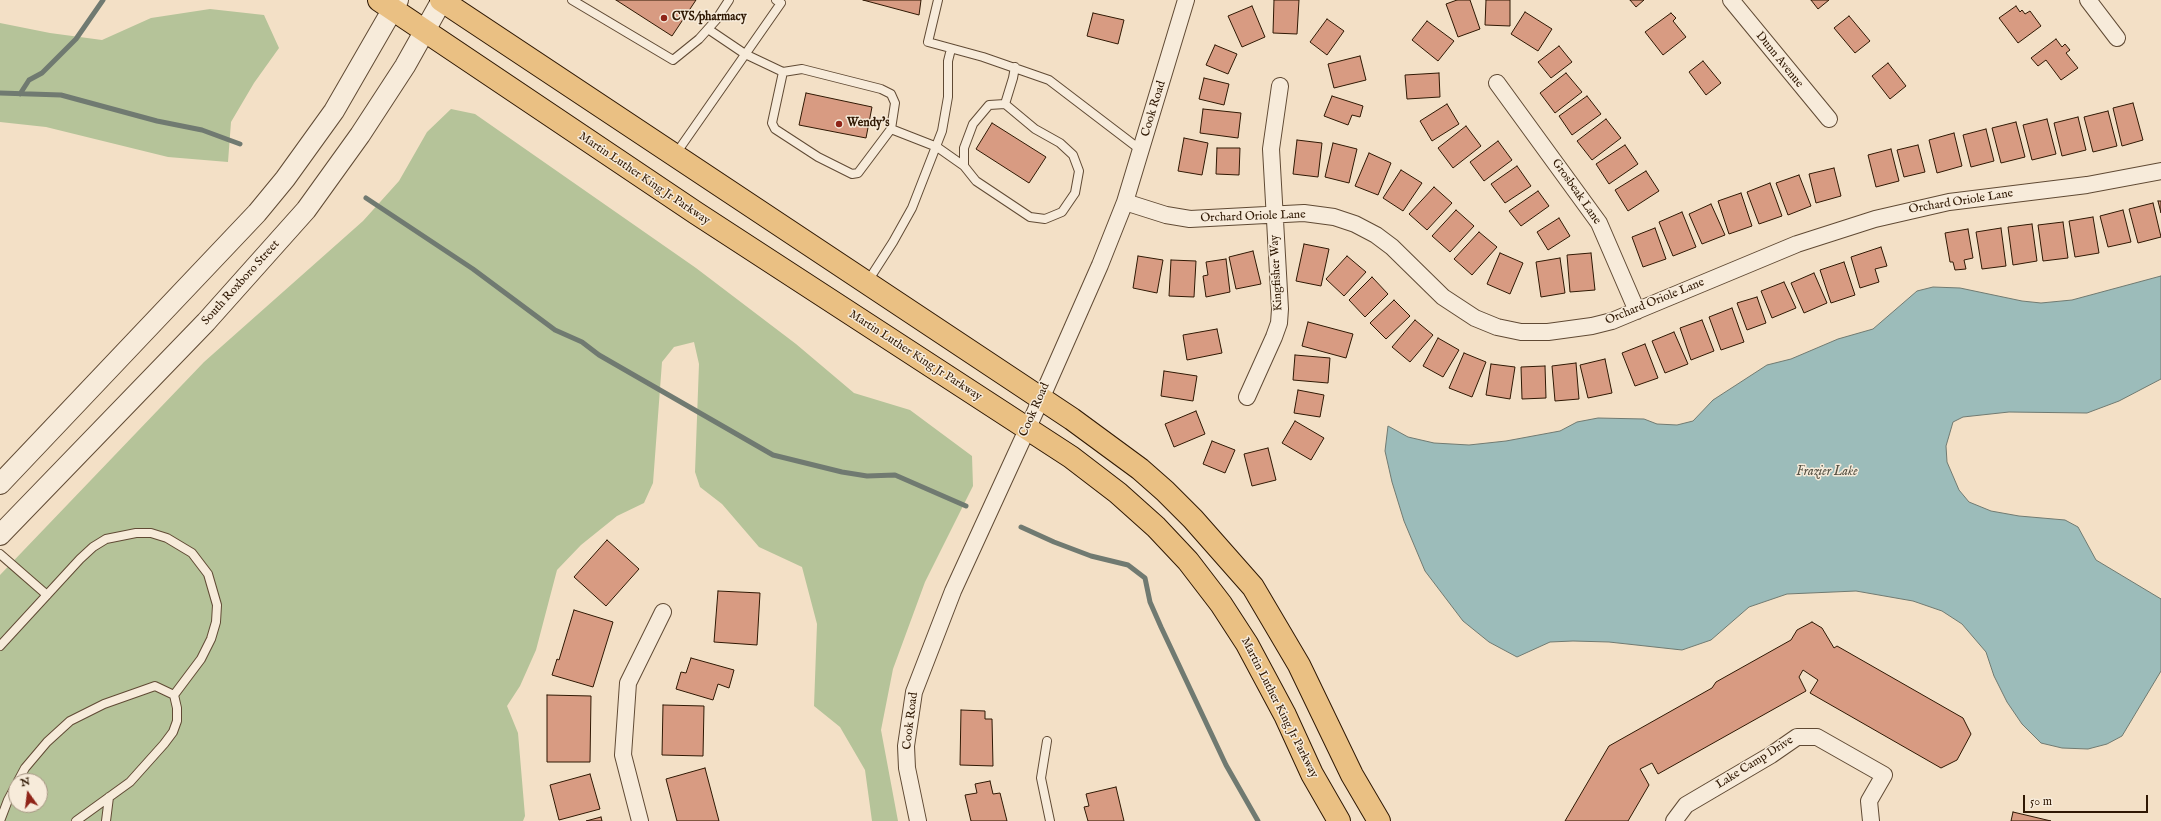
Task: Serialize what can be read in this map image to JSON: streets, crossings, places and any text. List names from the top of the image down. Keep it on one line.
{"streets":{"main road":["Martin Luther King Jr Parkway"],"street":["Dunn Avenue","Cook Road","Grosbeak Lane","Orchard Oriole Lane","Kingfisher Way","South Roxboro Street","Lake Camp Drive"]},"crossings":[["Cook Road","Martin Luther King Jr Parkway"],["Cook Road","Orchard Oriole Lane"],["Martin Luther King Jr Parkway","South Roxboro Street"],["Grosbeak Lane","Orchard Oriole Lane"],["Orchard Oriole Lane","Kingfisher Way"]],"water":["Frazier Lake"],"places":["CVS/pharmacy","Wendy's"],"scale_bar":"50 m","north":"top"}
